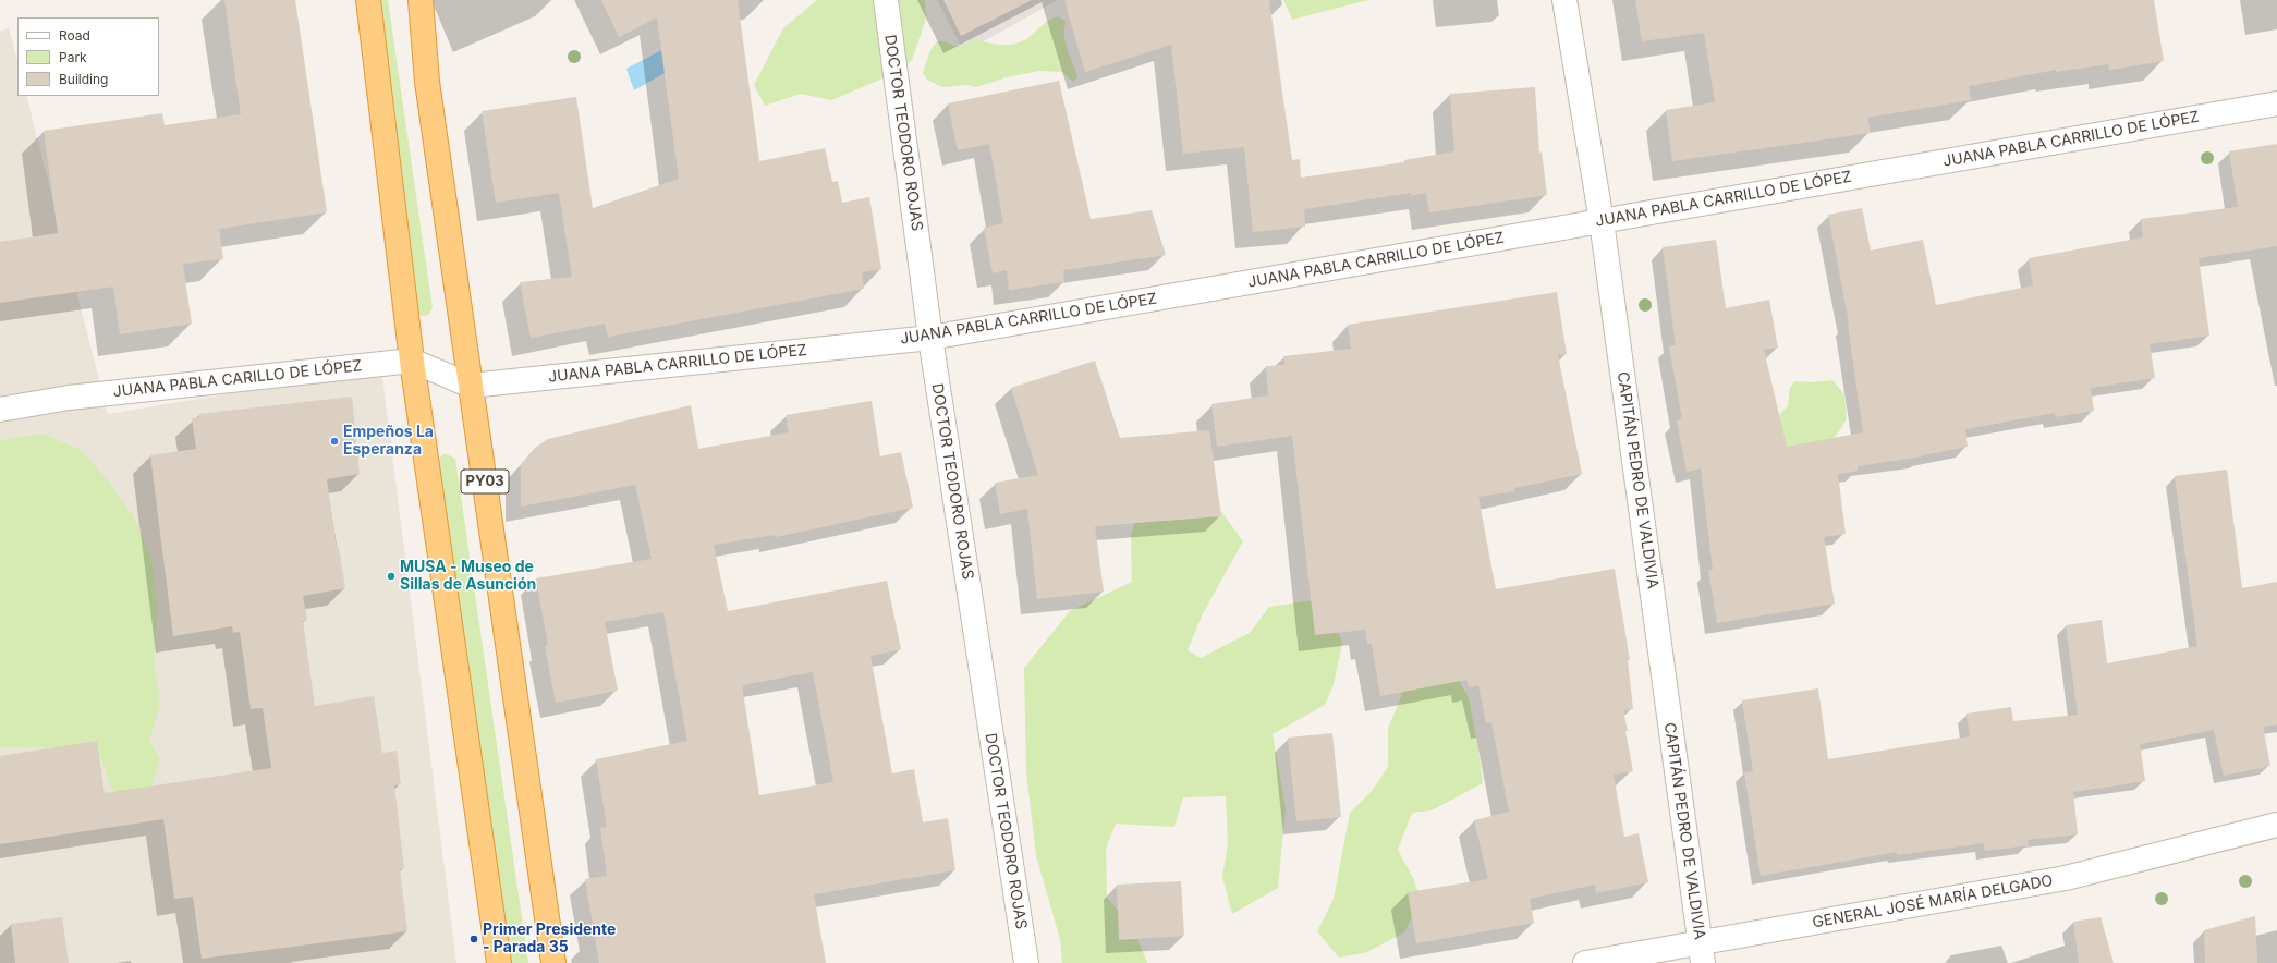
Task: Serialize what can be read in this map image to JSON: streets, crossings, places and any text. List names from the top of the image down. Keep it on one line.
{"streets":{"highway":["PY03"],"street":["DOCTOR TEODORO ROJAS","JUANA PABLA CARRILLO DE LÓPEZ","JUANA PABLA CARILLO DE LÓPEZ","CAPITÁN PEDRO DE VALDIVIA","GENERAL JOSÉ MARÍA DELGADO"]},"crossings":[["DOCTOR TEODORO ROJAS","JUANA PABLA CARRILLO DE LÓPEZ"],["JUANA PABLA CARRILLO DE LÓPEZ","JUANA PABLA CARILLO DE LÓPEZ"],["JUANA PABLA CARRILLO DE LÓPEZ","CAPITÁN PEDRO DE VALDIVIA"],["JUANA PABLA CARRILLO DE LÓPEZ","PY03"],["JUANA PABLA CARILLO DE LÓPEZ","PY03"],["CAPITÁN PEDRO DE VALDIVIA","GENERAL JOSÉ MARÍA DELGADO"]],"places":["Empeños La Esperanza","MUSA - Museo de Sillas de Asunción","Primer Presidente - Parada 35"],"legend":["Road","Park","Building"]}
